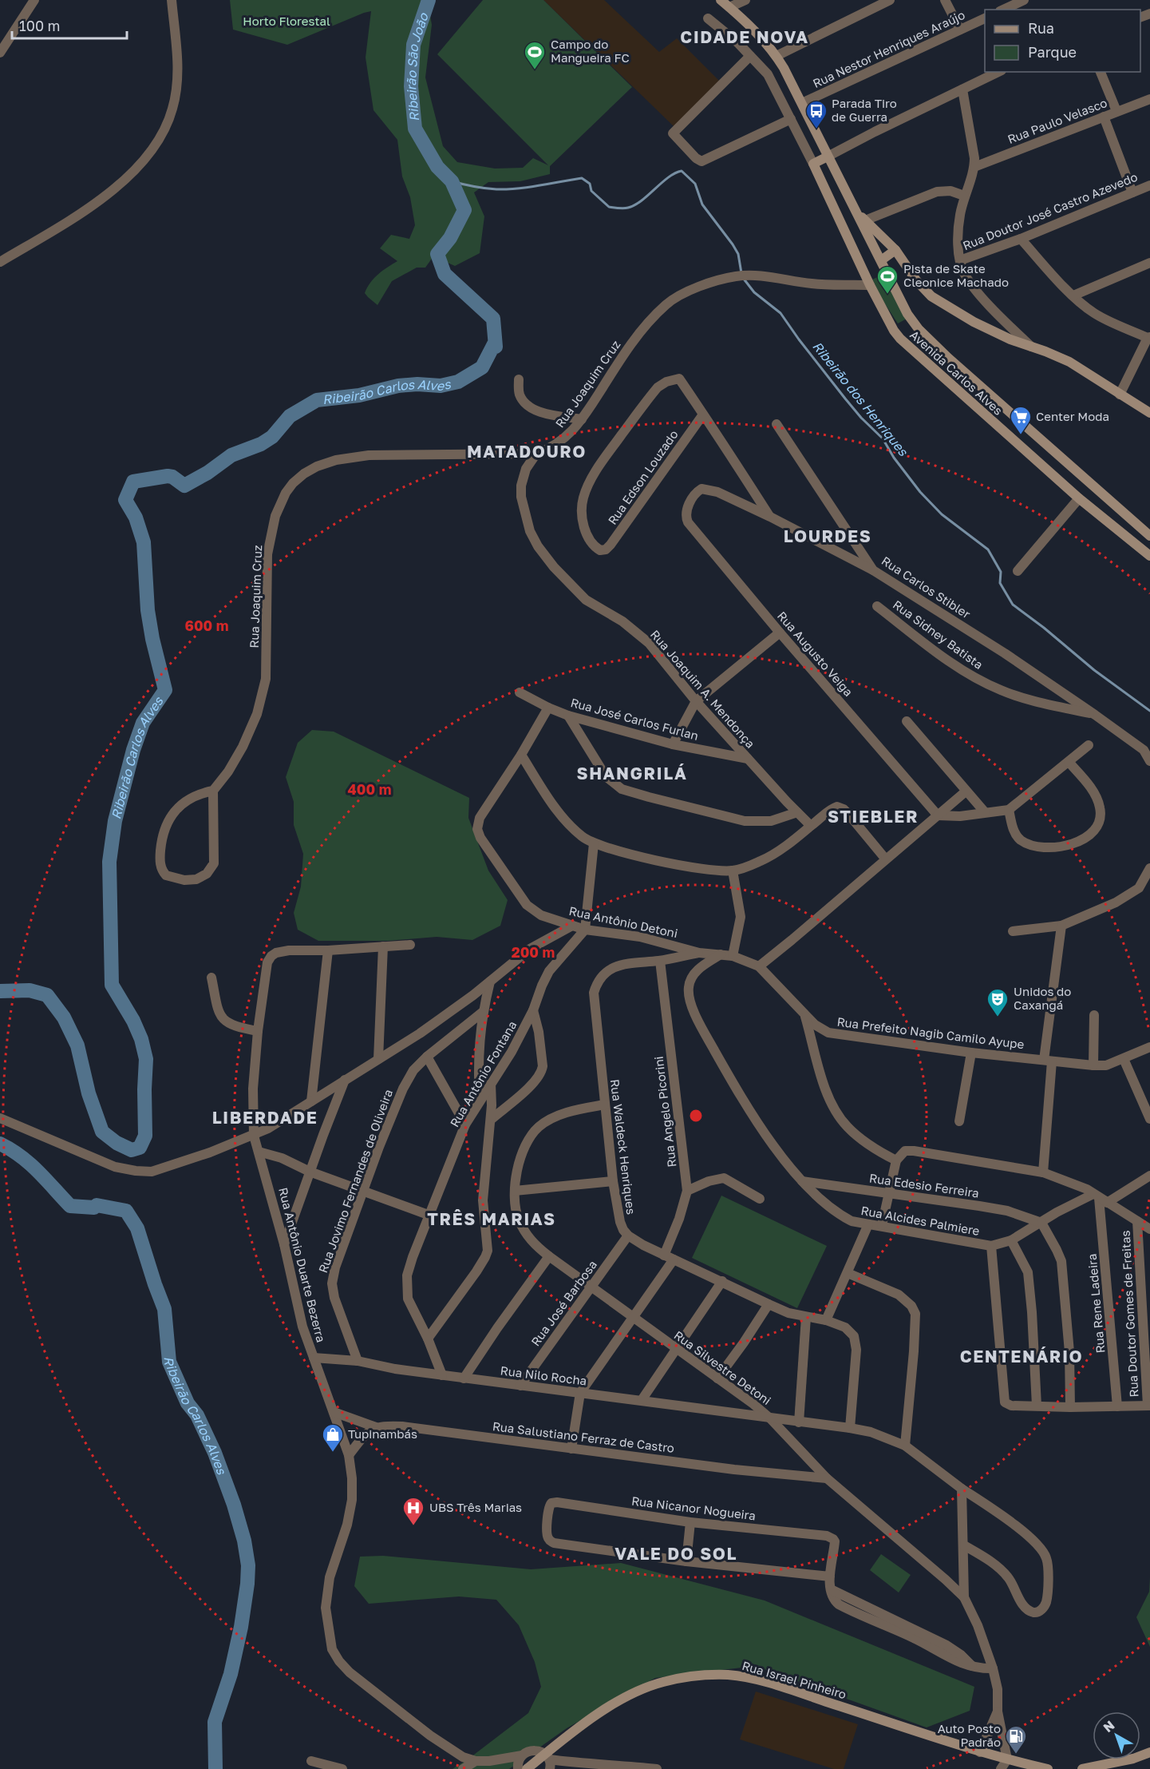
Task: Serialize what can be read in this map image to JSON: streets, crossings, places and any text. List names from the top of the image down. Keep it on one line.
{"streets":{"main road":["Avenida Carlos Alves","Rua Israel Pinheiro"],"street":["Rua Nestor Henriques Araújo","Rua Paulo Velasco","Rua Doutor José Castro Azevedo","Rua Joaquim Cruz","Rua Edson Louzado","Rua Carlos Stibler","Rua Sidney Batista","Rua Augusto Veiga","Rua Joaquim A. Mendonça","Rua José Carlos Furlan","Rua Antônio Detoni","Rua Prefeito Nagib Camilo Ayupe","Rua Antônio Fontana","Rua Angelo Picorini","Rua Waldeck Henriques","Rua Jovimo Fernandes de Oliveira","Rua Edesio Ferreira","Rua Alcides Palmiere","Rua Antônio Duarte Bezerra","Rua José Barbosa","Rua Rene Ladeira","Rua Doutor Gomes de Freitas","Rua Silvestre Detoni","Rua Nilo Rocha","Rua Salustiano Ferraz de Castro","Rua Nicanor Nogueira"]},"crossings":[["Avenida Carlos Alves","Rua Joaquim Cruz"],["Rua Joaquim Cruz","Rua Joaquim A. Mendonça"],["Rua Carlos Stibler","Rua Sidney Batista"],["Rua Joaquim A. Mendonça","Rua José Carlos Furlan"],["Rua Antônio Detoni","Rua Prefeito Nagib Camilo Ayupe"],["Rua Antônio Detoni","Rua Antônio Fontana"],["Rua Antônio Detoni","Rua Waldeck Henriques"],["Rua Prefeito Nagib Camilo Ayupe","Rua Waldeck Henriques"],["Rua Prefeito Nagib Camilo Ayupe","Rua Alcides Palmiere"],["Rua Antônio Fontana","Rua Nilo Rocha"],["Rua Angelo Picorini","Rua Waldeck Henriques"],["Rua Angelo Picorini","Rua Silvestre Detoni"],["Rua Angelo Picorini","Rua Nilo Rocha"],["Rua Waldeck Henriques","Rua José Barbosa"],["Rua Waldeck Henriques","Rua Silvestre Detoni"],["Rua Jovimo Fernandes de Oliveira","Rua Nilo Rocha"],["Rua Edesio Ferreira","Rua Alcides Palmiere"],["Rua Antônio Duarte Bezerra","Rua Nilo Rocha"],["Rua Antônio Duarte Bezerra","Rua Israel Pinheiro"],["Rua José Barbosa","Rua Silvestre Detoni"],["Rua José Barbosa","Rua Nilo Rocha"],["Rua Silvestre Detoni","Rua Nilo Rocha"],["Rua Silvestre Detoni","Rua Salustiano Ferraz de Castro"],["Rua Silvestre Detoni","Rua Israel Pinheiro"]],"districts":["CIDADE NOVA","MATADOURO","LOURDES","SHANGRILÁ","STIEBLER","LIBERDADE","TRÊS MARIAS","CENTENÁRIO","VALE DO SOL"],"water":["Ribeirão São João","Ribeirão Carlos Alves","Ribeirão dos Henriques"],"parks":["Horto Florestal"],"places":{"sports":["Campo do Mangueira FC","Pista de Skate Cleonice Machado"],"bus stop":["Parada Tiro de Guerra"],"supermarket":["Center Moda"],"theatre":["Unidos do Caxangá"],"shop":["Tupinambás"],"hospital":["UBS Três Marias"],"fuel station":["Auto Posto Padrão"]},"legend":["Rua","Parque"],"scale_bar":"100 m","north":"top left","rings":["600 m","400 m","200 m"]}
